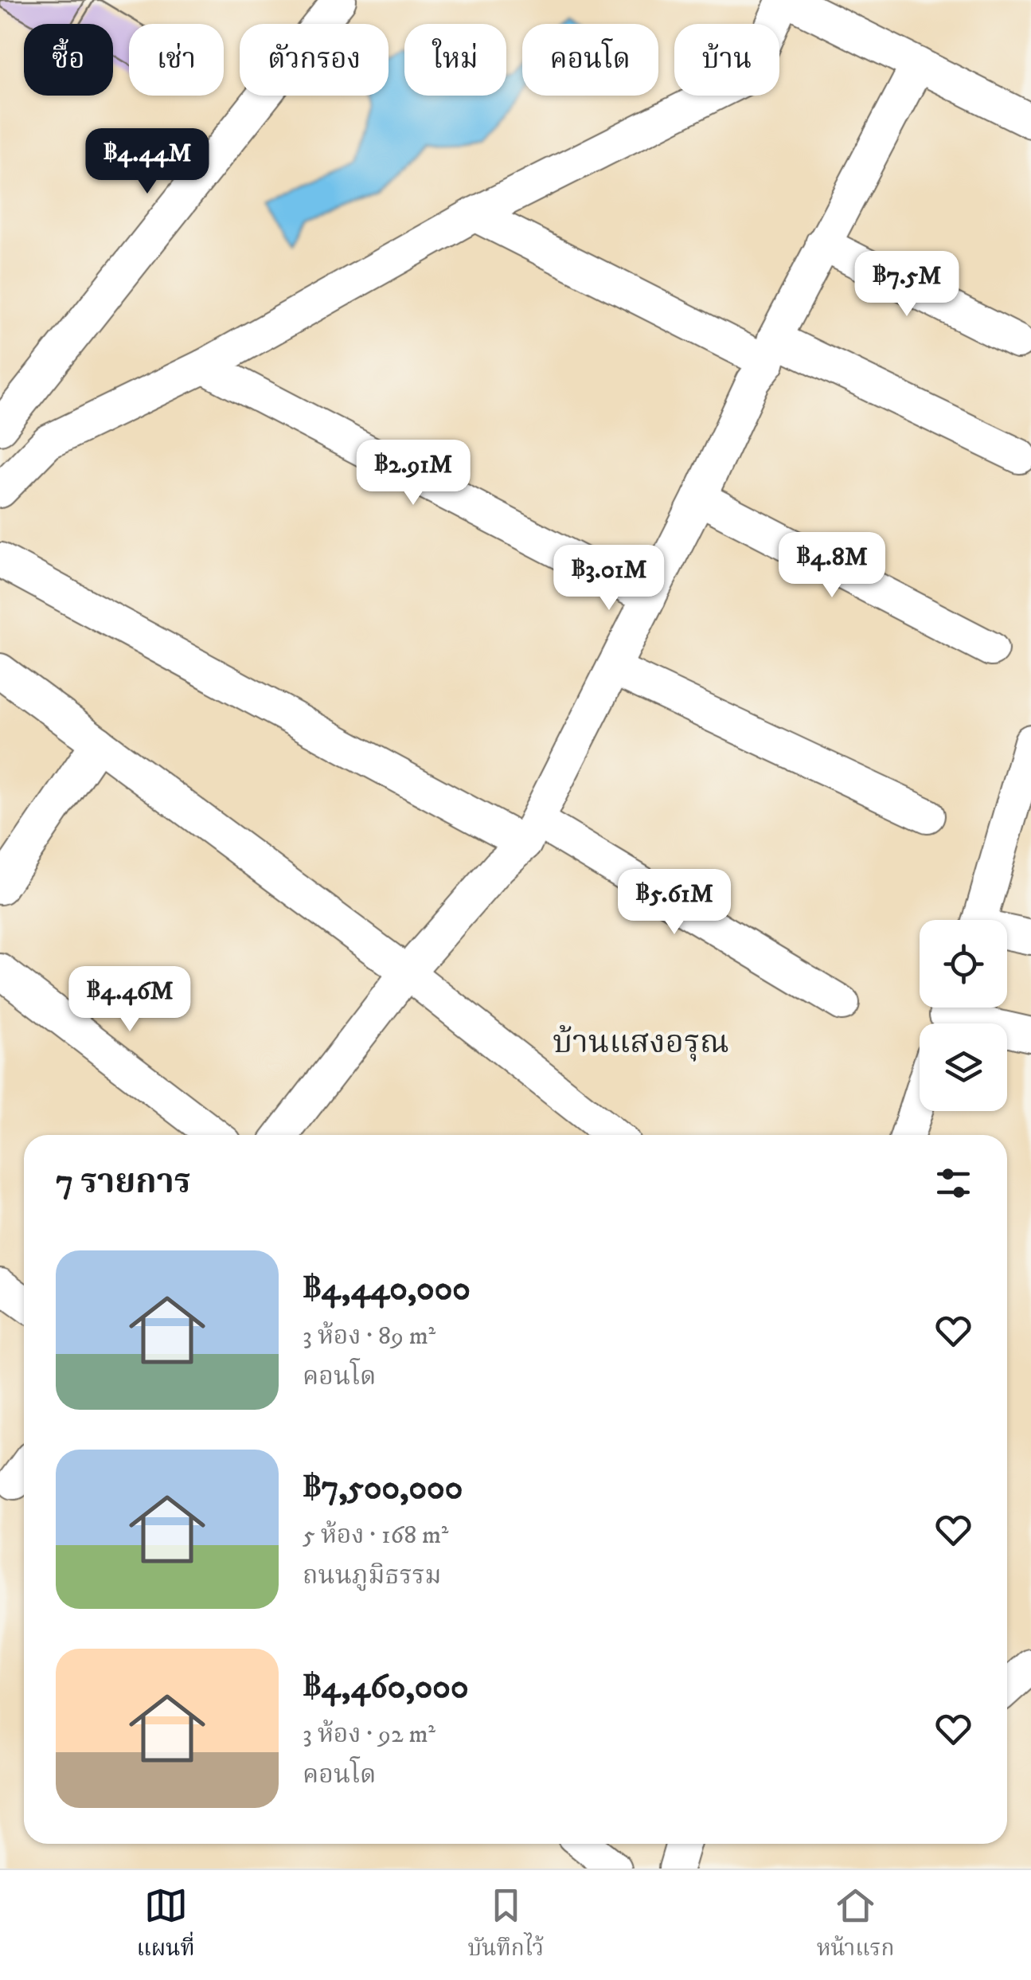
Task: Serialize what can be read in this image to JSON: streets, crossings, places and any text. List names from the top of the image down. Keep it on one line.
{"districts":["บ้านแสงอรุณ"],"page":{"chip":["ซื้อ","เช่า","ตัวกรอง","ใหม่","คอนโด","บ้าน"],"price":["฿4.44M","฿7.5M","฿2.91M","฿4.8M","฿3.01M","฿5.61M","฿4.46M"],"heading":"7 รายการ","list":[{"name":"฿4,440,000","note":"3 ห้อง · 89 m² · คอนโด"},{"name":"฿7,500,000","note":"5 ห้อง · 168 m² · ถนนภูมิธรรม"},{"name":"฿4,460,000","note":"3 ห้อง · 92 m² · คอนโด"}],"tabs":["แผนที่","บันทึกไว้","หน้าแรก"]}}
